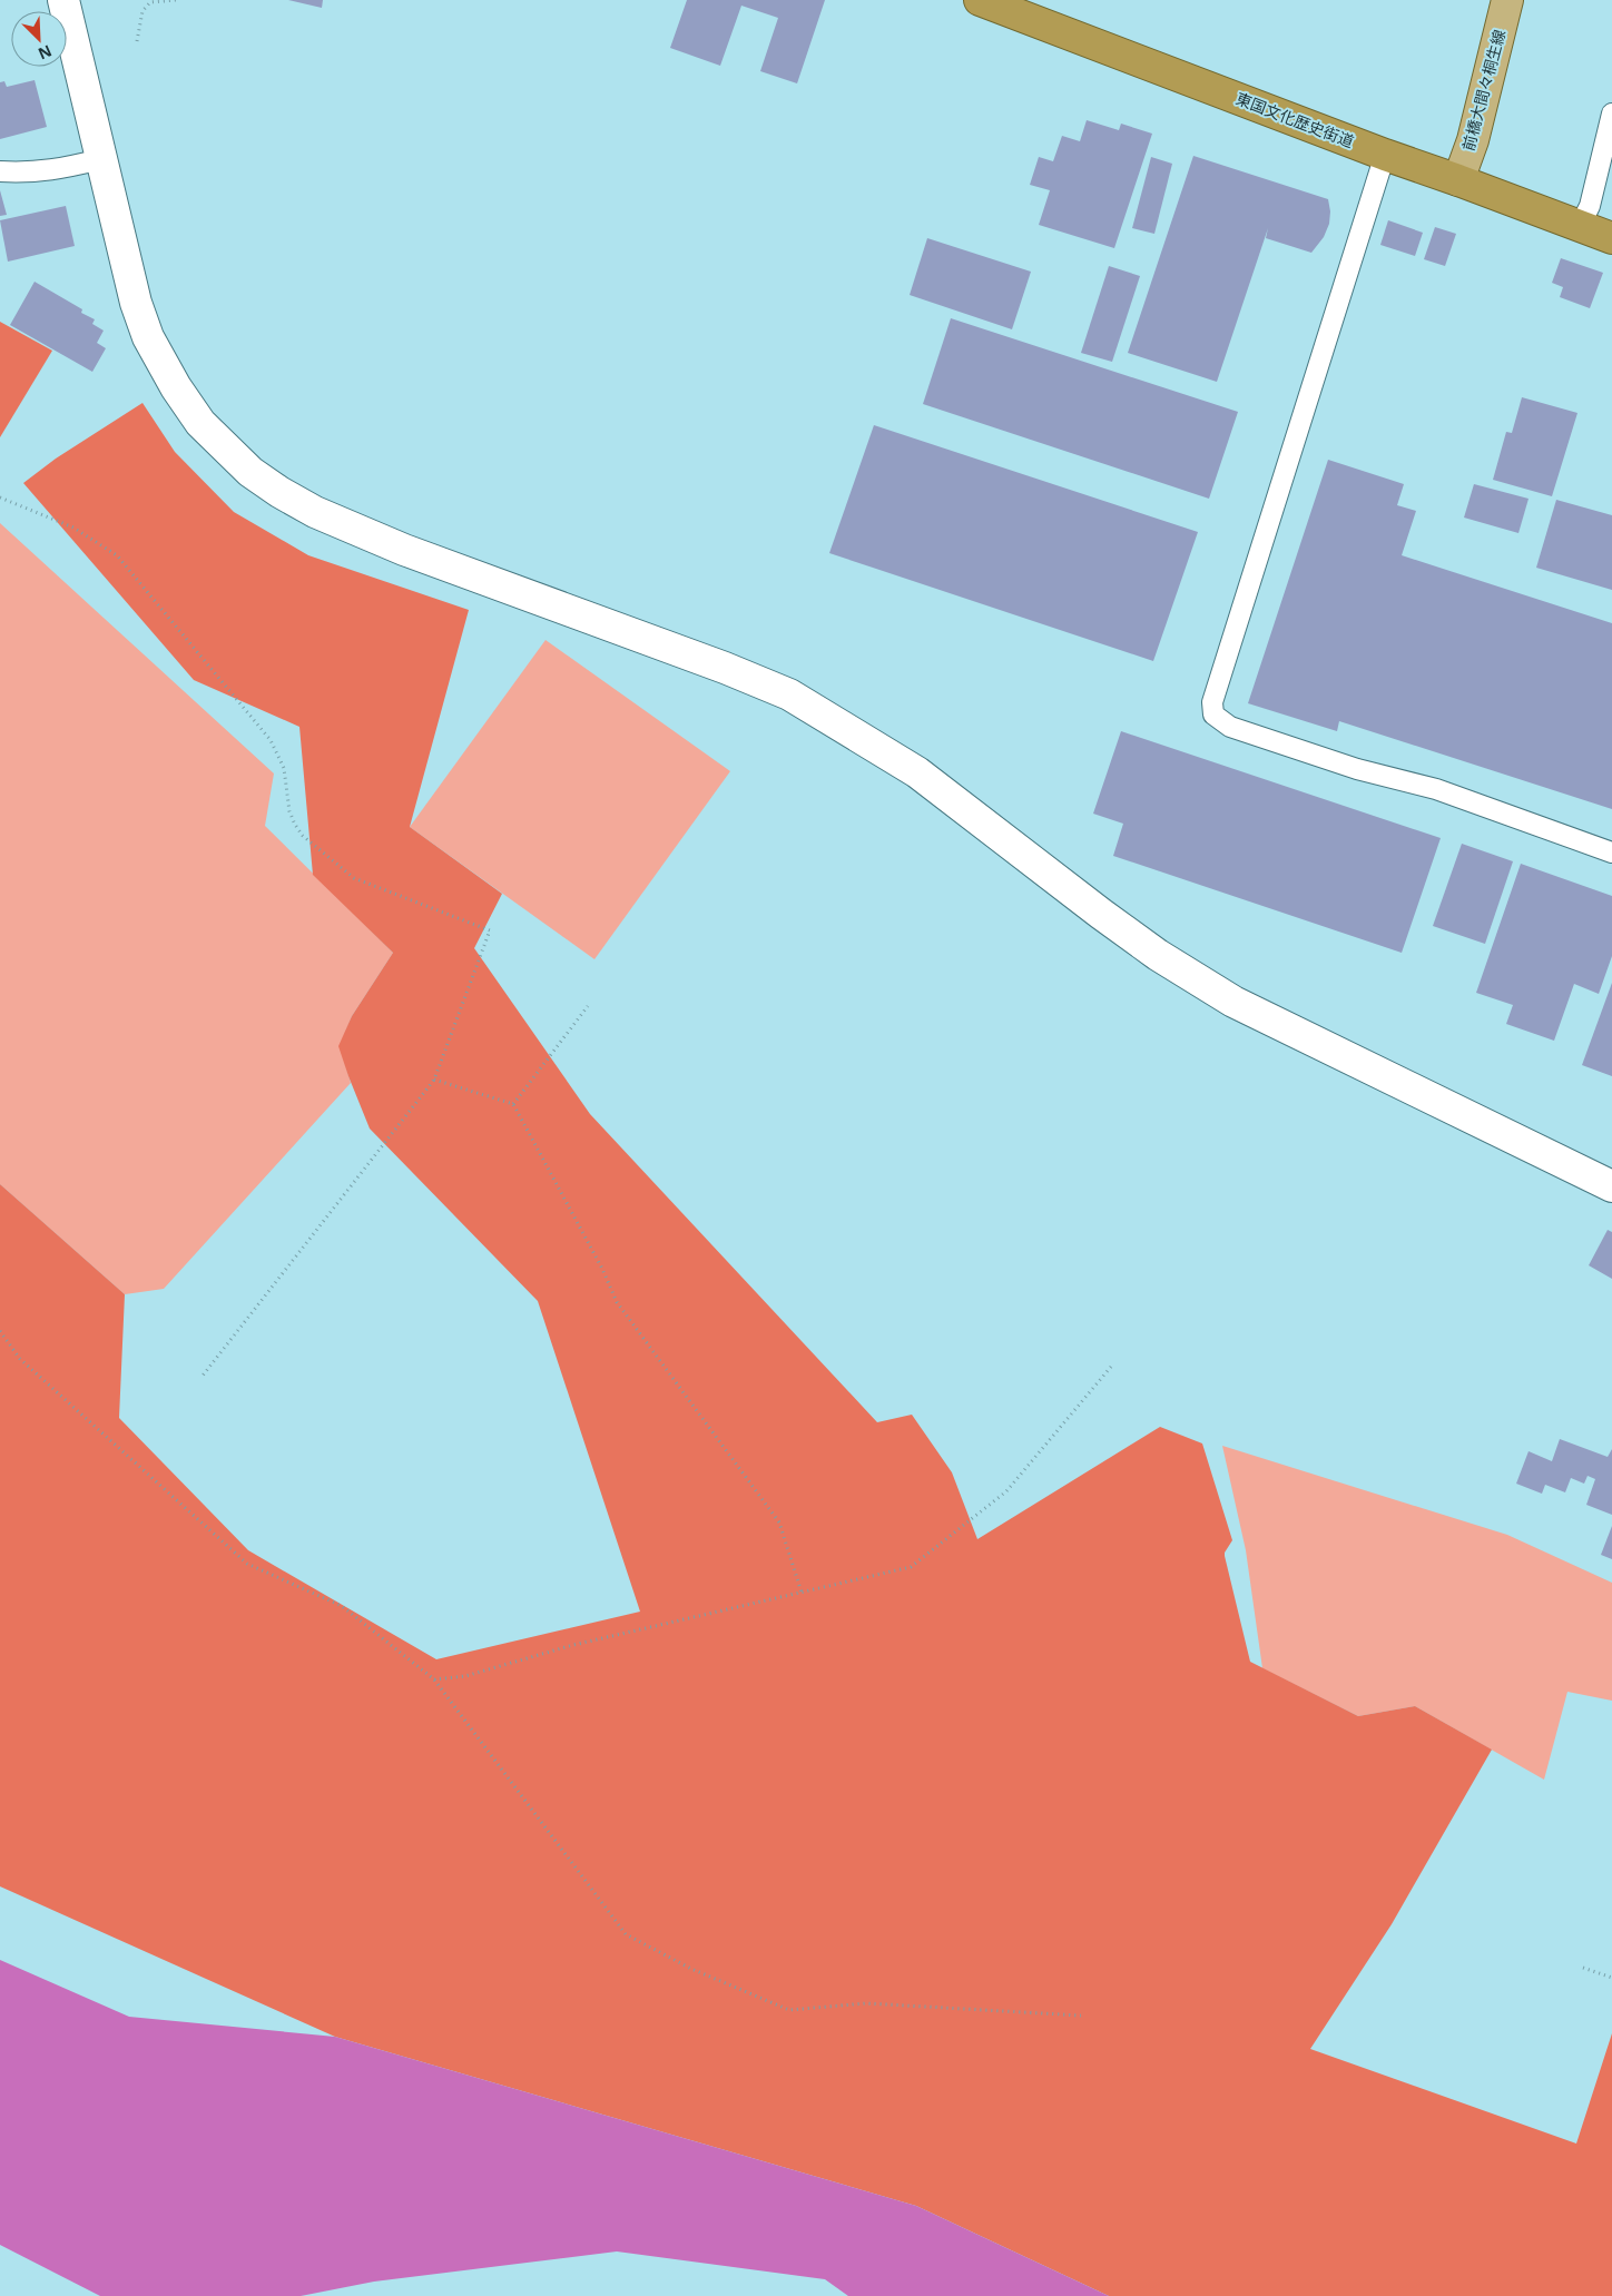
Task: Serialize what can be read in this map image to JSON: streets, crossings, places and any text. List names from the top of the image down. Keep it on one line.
{"streets":{"highway":["東国文化歴史街道"],"main road":["前橋大間々桐生線"]},"crossings":[["前橋大間々桐生線","東国文化歴史街道"]],"north":"bottom right"}
